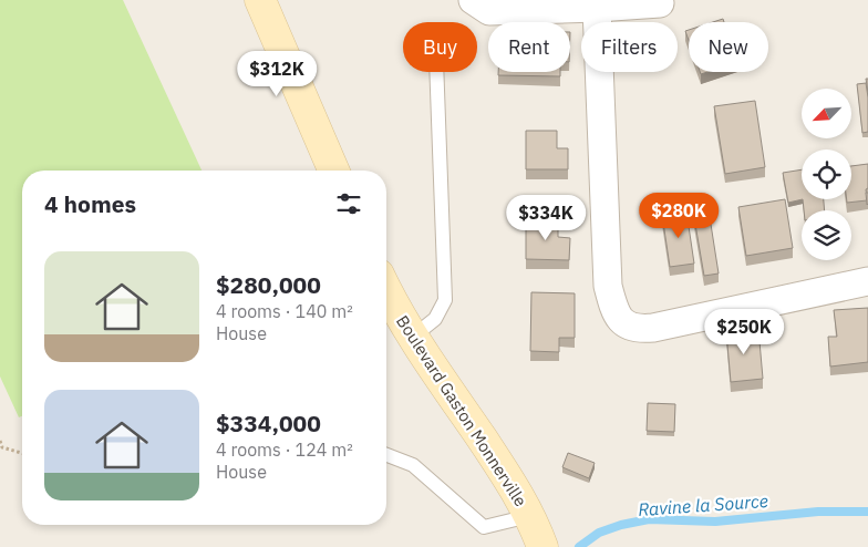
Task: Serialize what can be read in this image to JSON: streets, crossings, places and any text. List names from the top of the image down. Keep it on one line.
{"streets":{"street":["Boulevard Gaston Monnerville"]},"water":["Ravine la Source"],"north":"bottom left","page":{"chip":["Buy","Rent","Filters","New"],"price":["$312K","$280K","$334K","$250K"],"heading":"4 homes","list":[{"name":"$280,000","note":"4 rooms · 140 m² · House"},{"name":"$334,000","note":"4 rooms · 124 m² · House"}]}}
